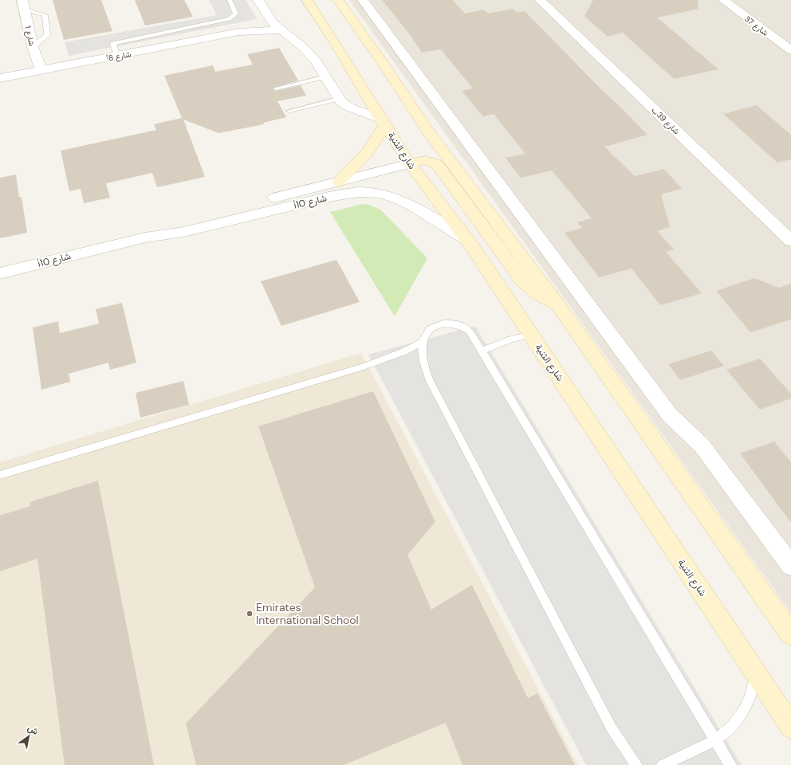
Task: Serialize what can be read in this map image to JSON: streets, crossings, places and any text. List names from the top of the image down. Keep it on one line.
{"streets":{"main road":["شارع الثنية"],"street":["شارع 37","شارع 1","شارع 8أ","شارع 39ب","شارع 10أ"]},"crossings":[["شارع 1","شارع 8أ"],["شارع الثنية","شارع 10أ"]],"places":["Emirates International School"],"north":"top right"}
